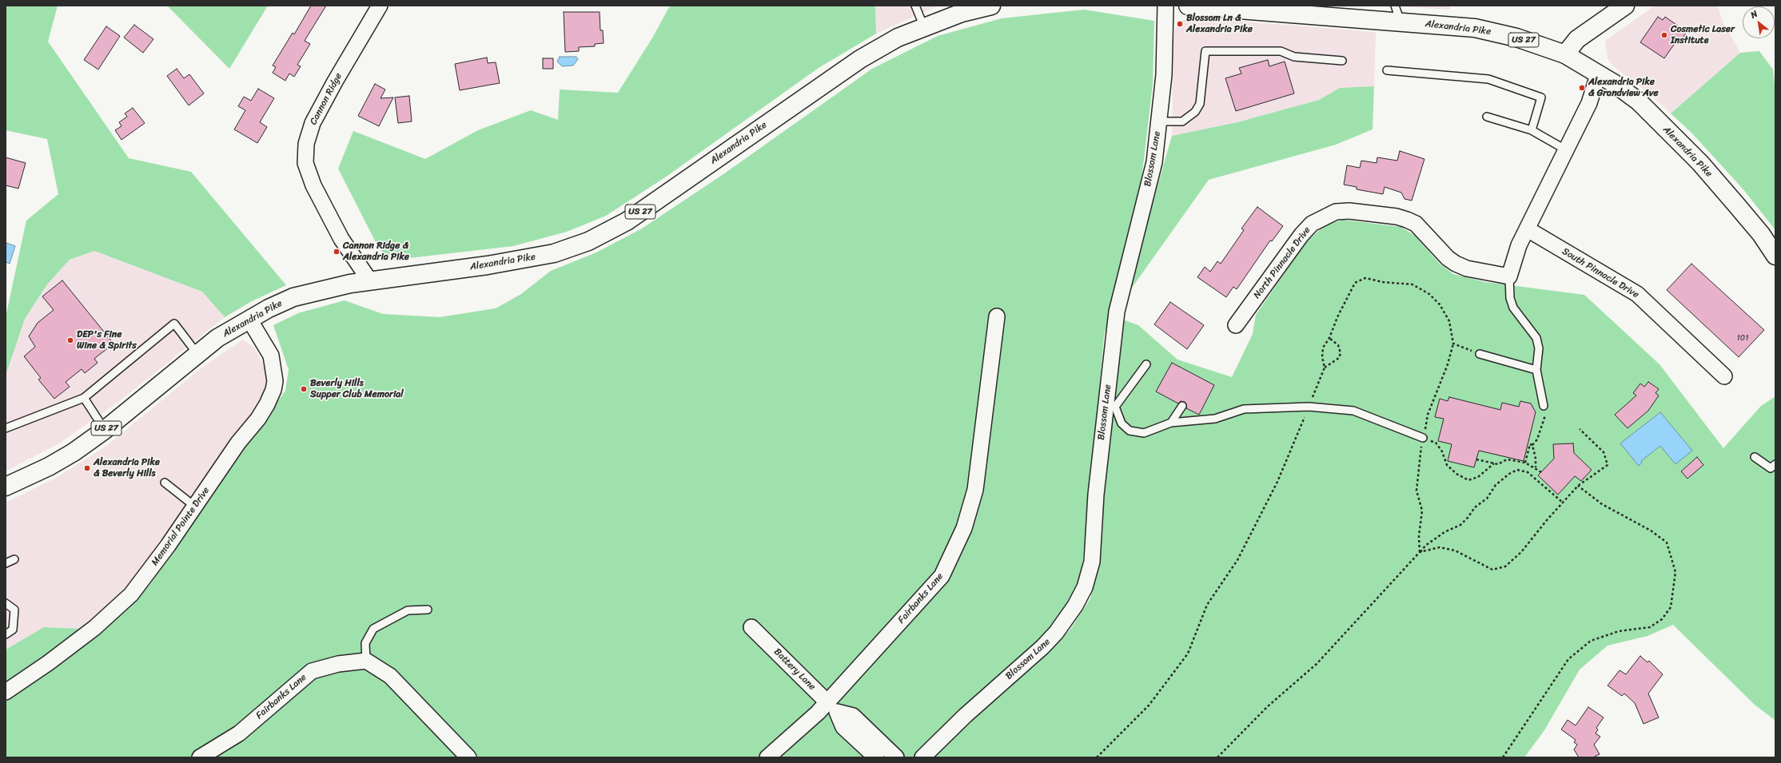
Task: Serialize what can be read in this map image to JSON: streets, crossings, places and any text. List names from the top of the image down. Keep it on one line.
{"streets":{"main road":["Alexandria Pike","US 27"],"street":["Cannon Ridge","Blossom Lane","North Pinnacle Drive","South Pinnacle Drive","Memorial Pointe Drive","Fairbanks Lane","Battery Lane"]},"crossings":[["Alexandria Pike","Cannon Ridge"],["Alexandria Pike","Memorial Pointe Drive"],["Fairbanks Lane","Battery Lane"]],"places":["Blossom Ln & Alexandria Pike","Cosmetic Laser Institute","Alexandria Pike & Grandview Ave","Cannon Ridge & Alexandria Pike","DEP's Fine Wine & Spirits","Beverly Hills Supper Club Memorial","Alexandria Pike & Beverly Hills"],"house_numbers":["101"],"north":"top left"}
